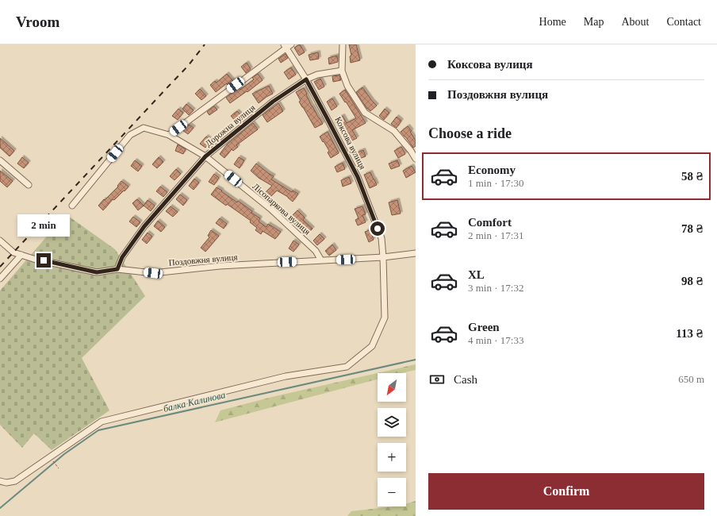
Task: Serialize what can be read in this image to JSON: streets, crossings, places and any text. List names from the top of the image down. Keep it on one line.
{"streets":{"street":["Дорожна вулиця","Коксова вулиця","Лісопаркова вулиця","Поздовжня вулиця"]},"crossings":[["Дорожна вулиця","Коксова вулиця"],["Дорожна вулиця","Лісопаркова вулиця"],["Дорожна вулиця","Поздовжня вулиця"],["Коксова вулиця","Поздовжня вулиця"],["Лісопаркова вулиця","Поздовжня вулиця"]],"water":["балка Калинова"],"north":"bottom left","page":{"header":"Vroom","nav":["Home","Map","About","Contact"],"banner":["Коксова вулиця","Поздовжня вулиця"],"heading":"Choose a ride","list":[{"name":"Economy","note":"1 min · 17:30","value":"58 ₴"},{"name":"Comfort","note":"2 min · 17:31","value":"78 ₴"},{"name":"XL","note":"3 min · 17:32","value":"98 ₴"},{"name":"Green","note":"4 min · 17:33","value":"113 ₴"}],"bubble":"2 min","pay":["Cash","650 m"],"map_buttons":["+","−"],"buttons":"Confirm"}}
